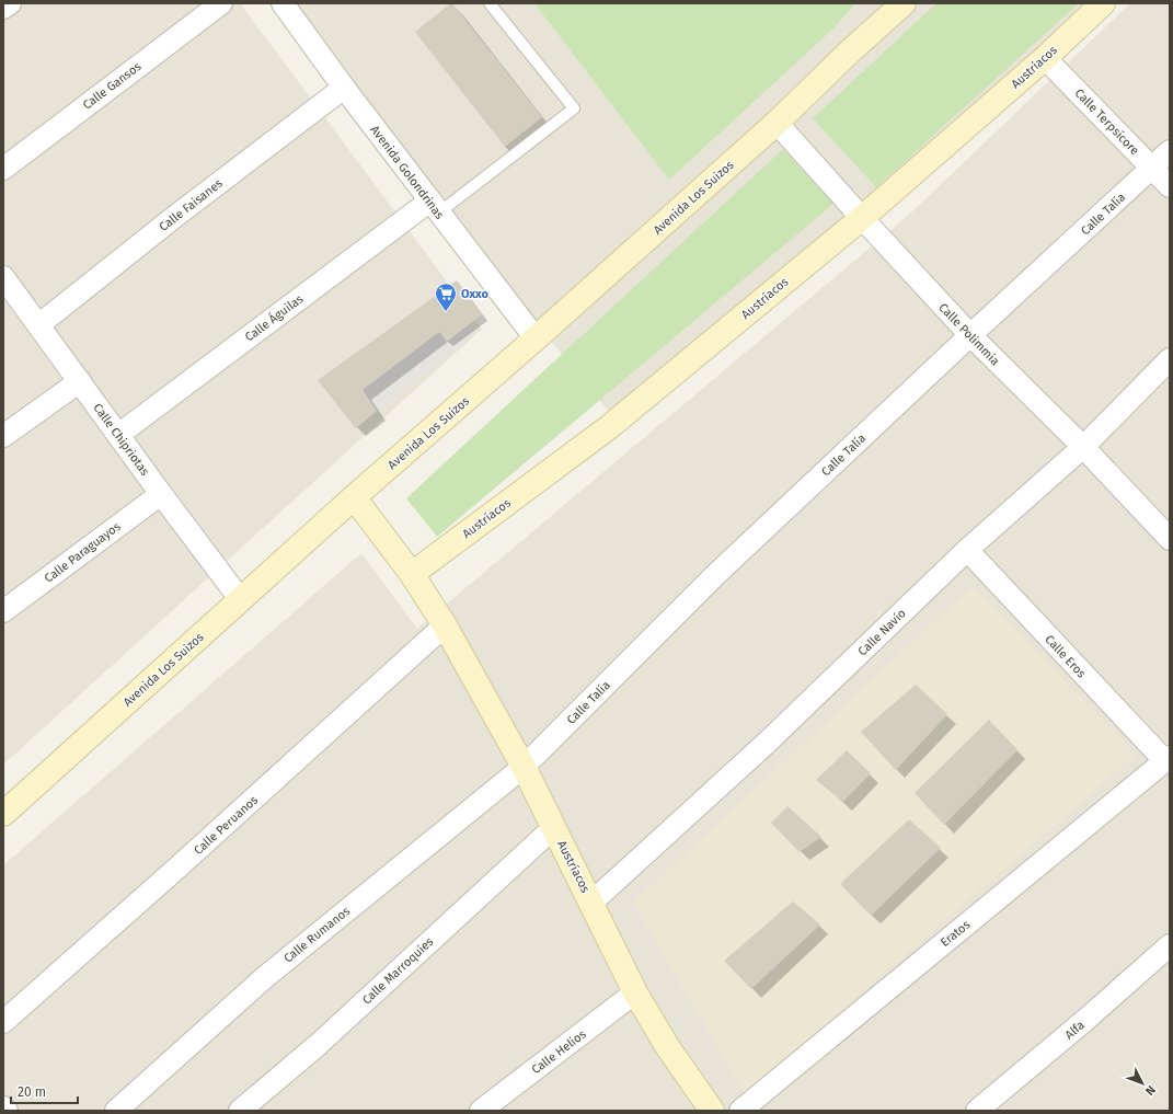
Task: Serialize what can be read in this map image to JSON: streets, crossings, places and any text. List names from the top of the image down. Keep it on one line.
{"streets":{"street":["Austríacos","Calle Gansos","Calle Terpsícore","Avenida Golondrinas","Avenida Los Suizos","Calle Faisanes","Calle Talía","Calle Águilas","Calle Polimmia","Calle Chipriotas","Calle Paraguayos","Calle Navío","Calle Eros","Calle Peruanos","Eratos","Calle Rumanos","Calle Marroquíes","Alfa","Calle Helios"]},"crossings":[["Austríacos","Calle Terpsícore"],["Austríacos","Avenida Los Suizos"],["Austríacos","Calle Talía"],["Austríacos","Calle Polimmia"],["Austríacos","Calle Navío"],["Austríacos","Calle Peruanos"],["Austríacos","Calle Rumanos"],["Austríacos","Calle Marroquíes"],["Austríacos","Calle Helios"],["Calle Terpsícore","Calle Talía"],["Avenida Golondrinas","Avenida Los Suizos"],["Avenida Golondrinas","Calle Faisanes"],["Avenida Golondrinas","Calle Águilas"],["Avenida Los Suizos","Calle Polimmia"],["Avenida Los Suizos","Calle Chipriotas"],["Calle Faisanes","Calle Chipriotas"],["Calle Talía","Calle Polimmia"],["Calle Talía","Calle Rumanos"],["Calle Águilas","Calle Chipriotas"],["Calle Polimmia","Calle Navío"],["Calle Chipriotas","Calle Paraguayos"],["Calle Navío","Calle Eros"],["Calle Eros","Eratos"]],"places":{"supermarket":["Oxxo"]},"scale_bar":"20 m","north":"bottom right"}
